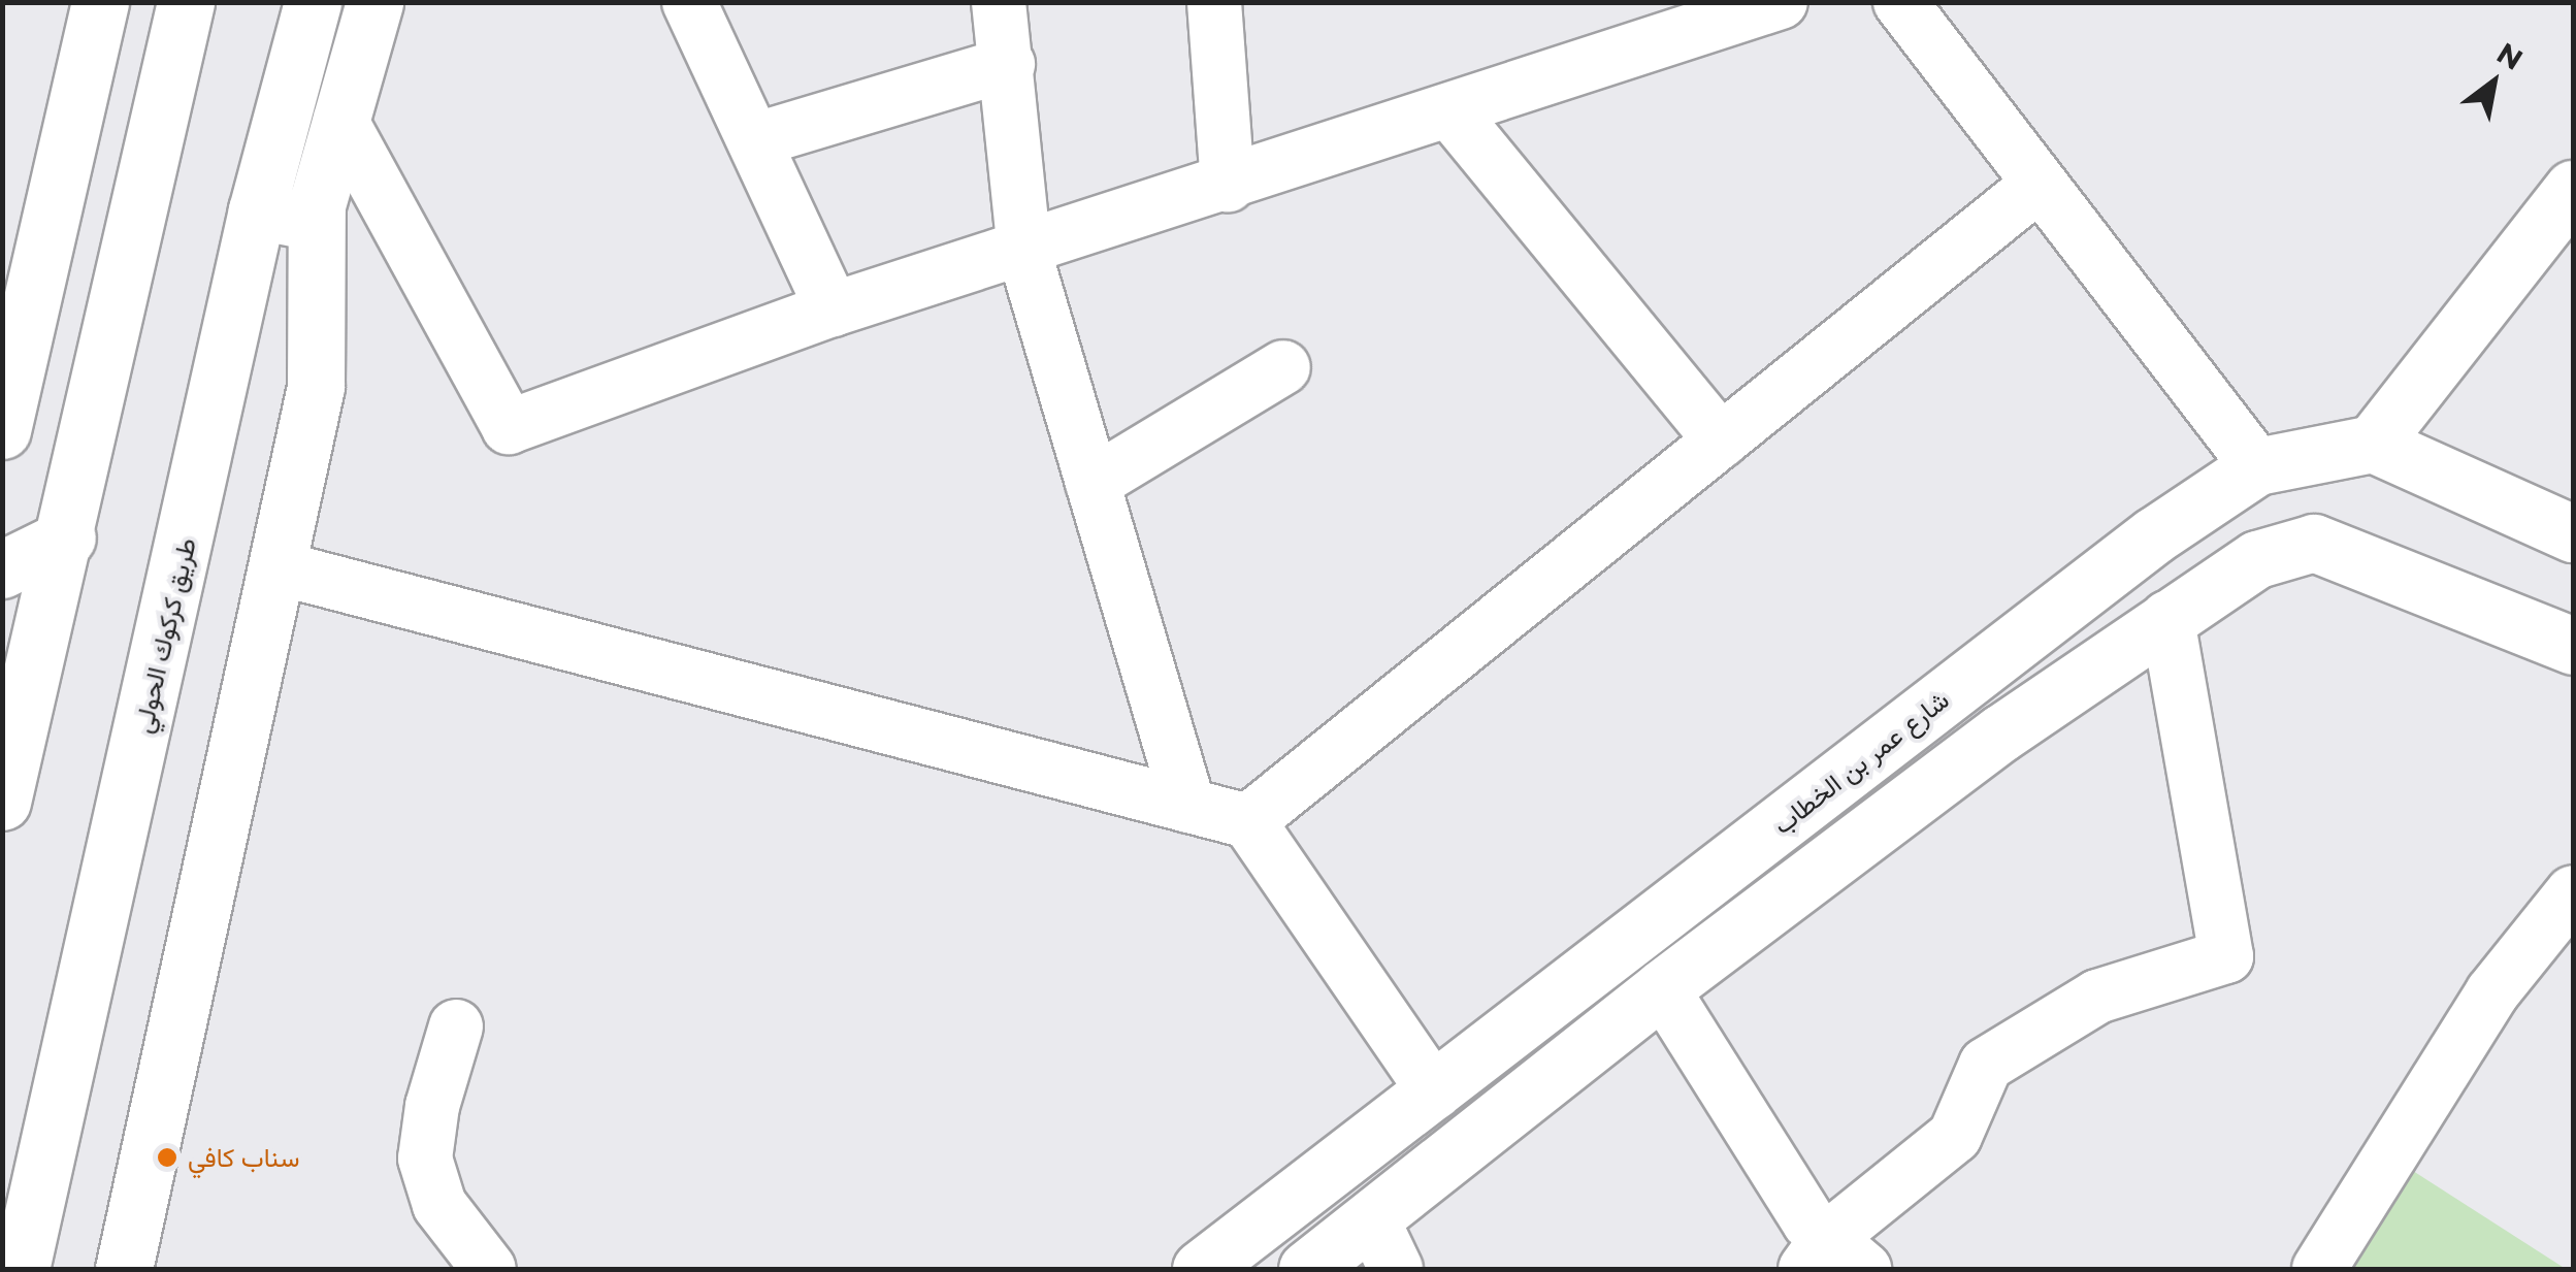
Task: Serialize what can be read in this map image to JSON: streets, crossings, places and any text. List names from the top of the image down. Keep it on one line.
{"streets":{"main road":["طريق كركوك الحولي","شارع عمر بن الخطاب"]},"places":["سناب كافي"],"north":"top right"}
